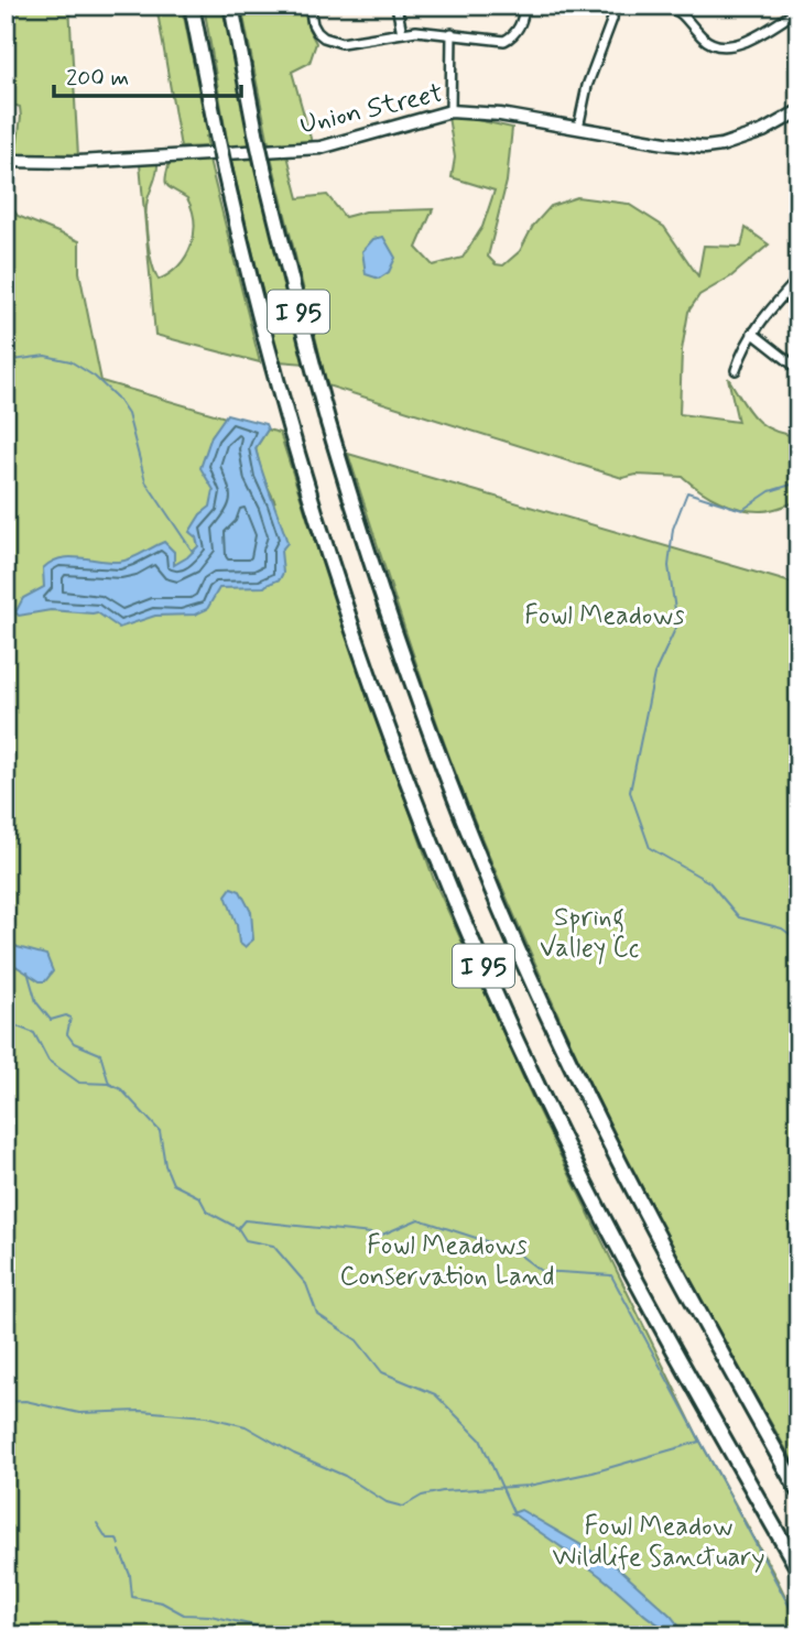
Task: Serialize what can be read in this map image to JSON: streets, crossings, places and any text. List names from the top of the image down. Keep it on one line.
{"streets":{"highway":["I 95"],"main road":["Union Street"]},"parks":["Fowl Meadows","Spring Valley Cc","Fowl Meadows Conservation Land","Fowl Meadow Wildlife Sanctuary"],"scale_bar":"200 m"}
